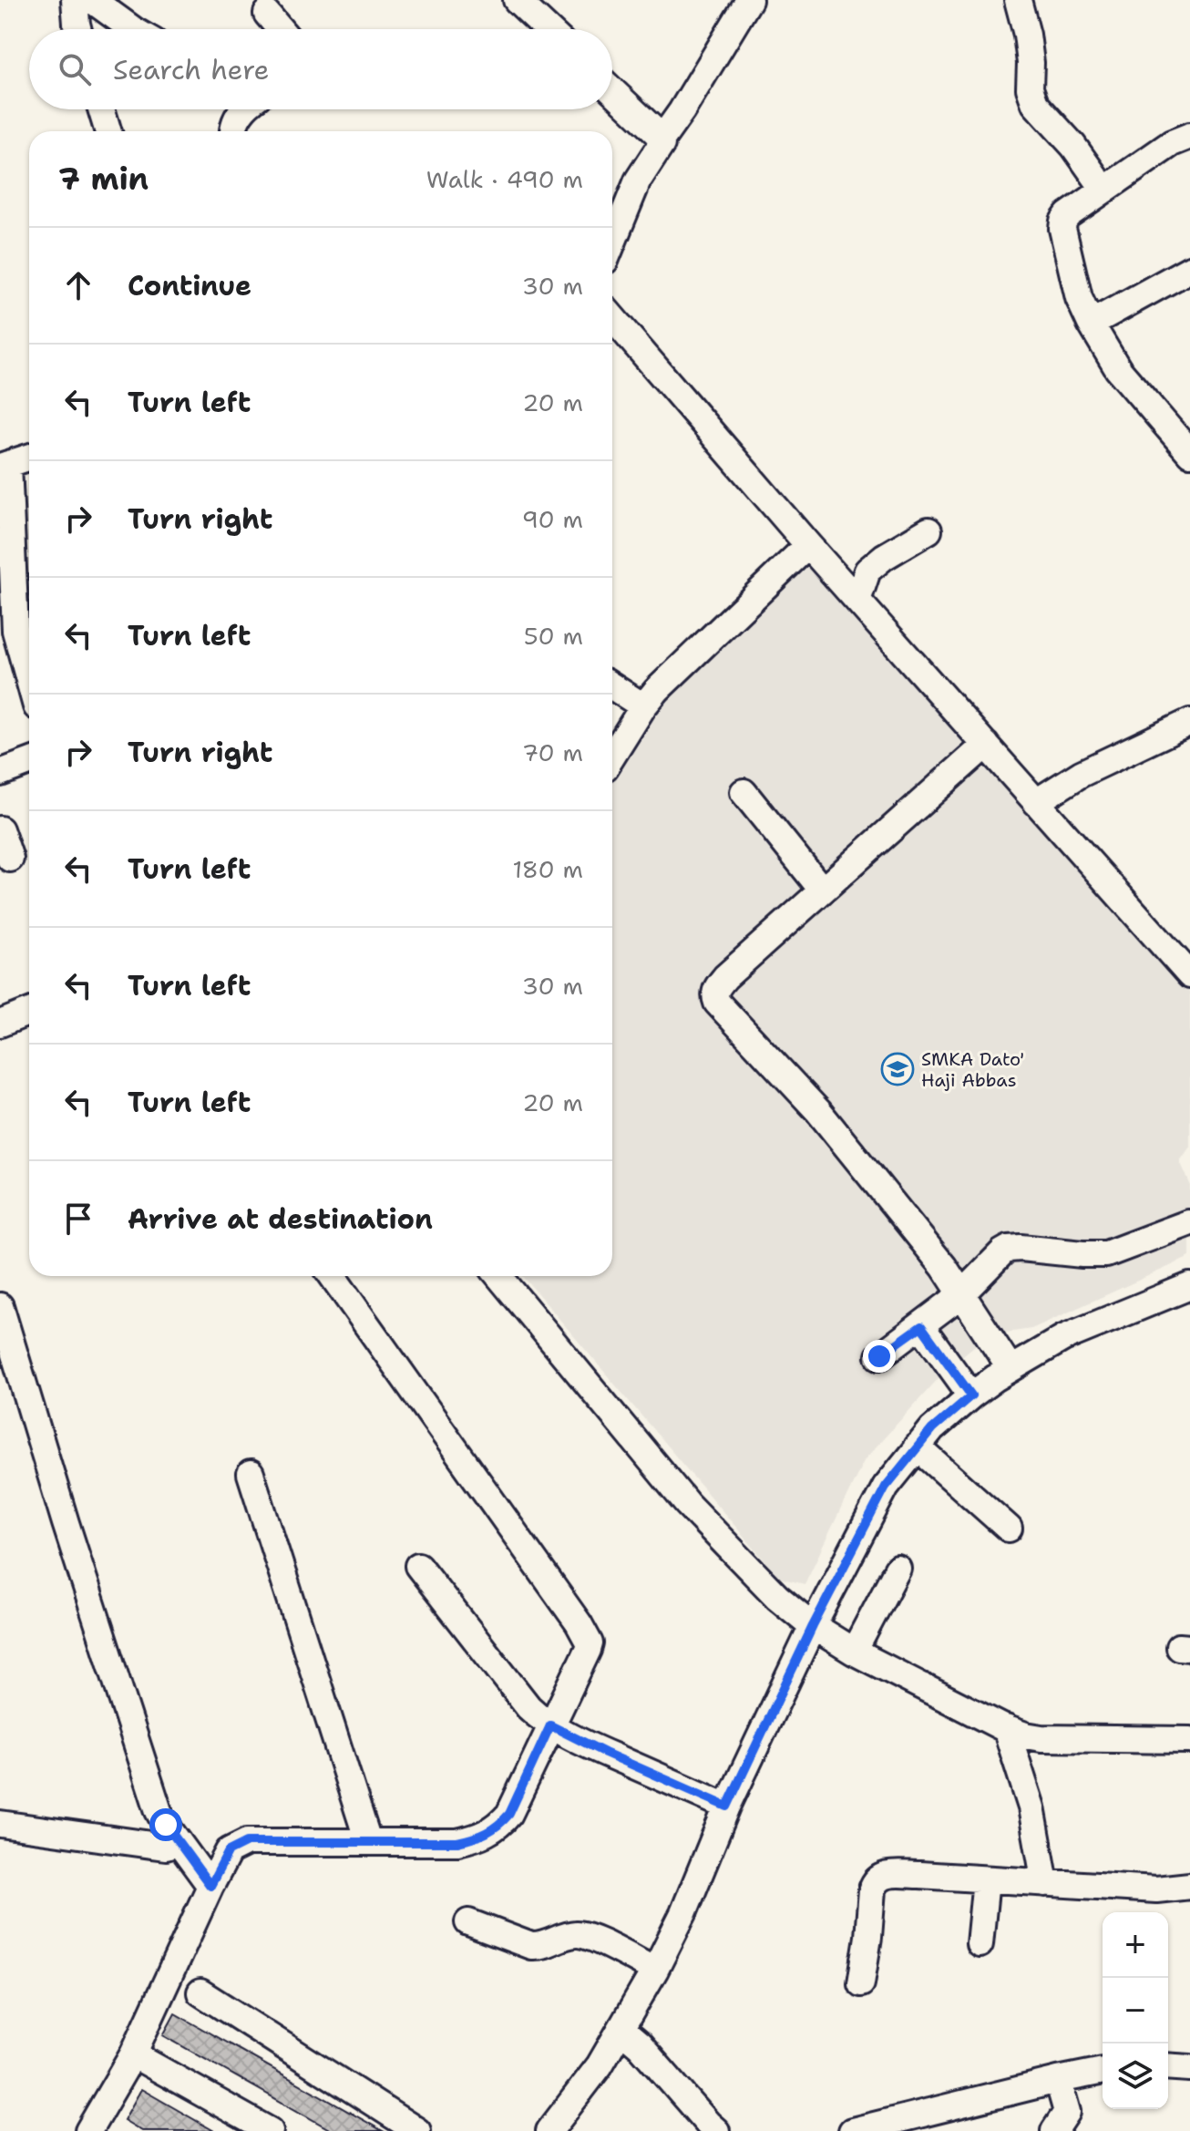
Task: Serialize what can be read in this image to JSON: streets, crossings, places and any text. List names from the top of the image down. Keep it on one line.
{"places":{"school or university":["SMKA Dato' Haji Abbas"]},"page":{"search":"Search here","heading":["7 min","Walk · 490 m"],"list":[["Continue","30 m"],["Turn left","20 m"],["Turn right","90 m"],["Turn left","50 m"],["Turn right","70 m"],["Turn left","180 m"],["Turn left","30 m"],["Turn left","20 m"],"Arrive at destination"],"map_buttons":["+","−"]}}
